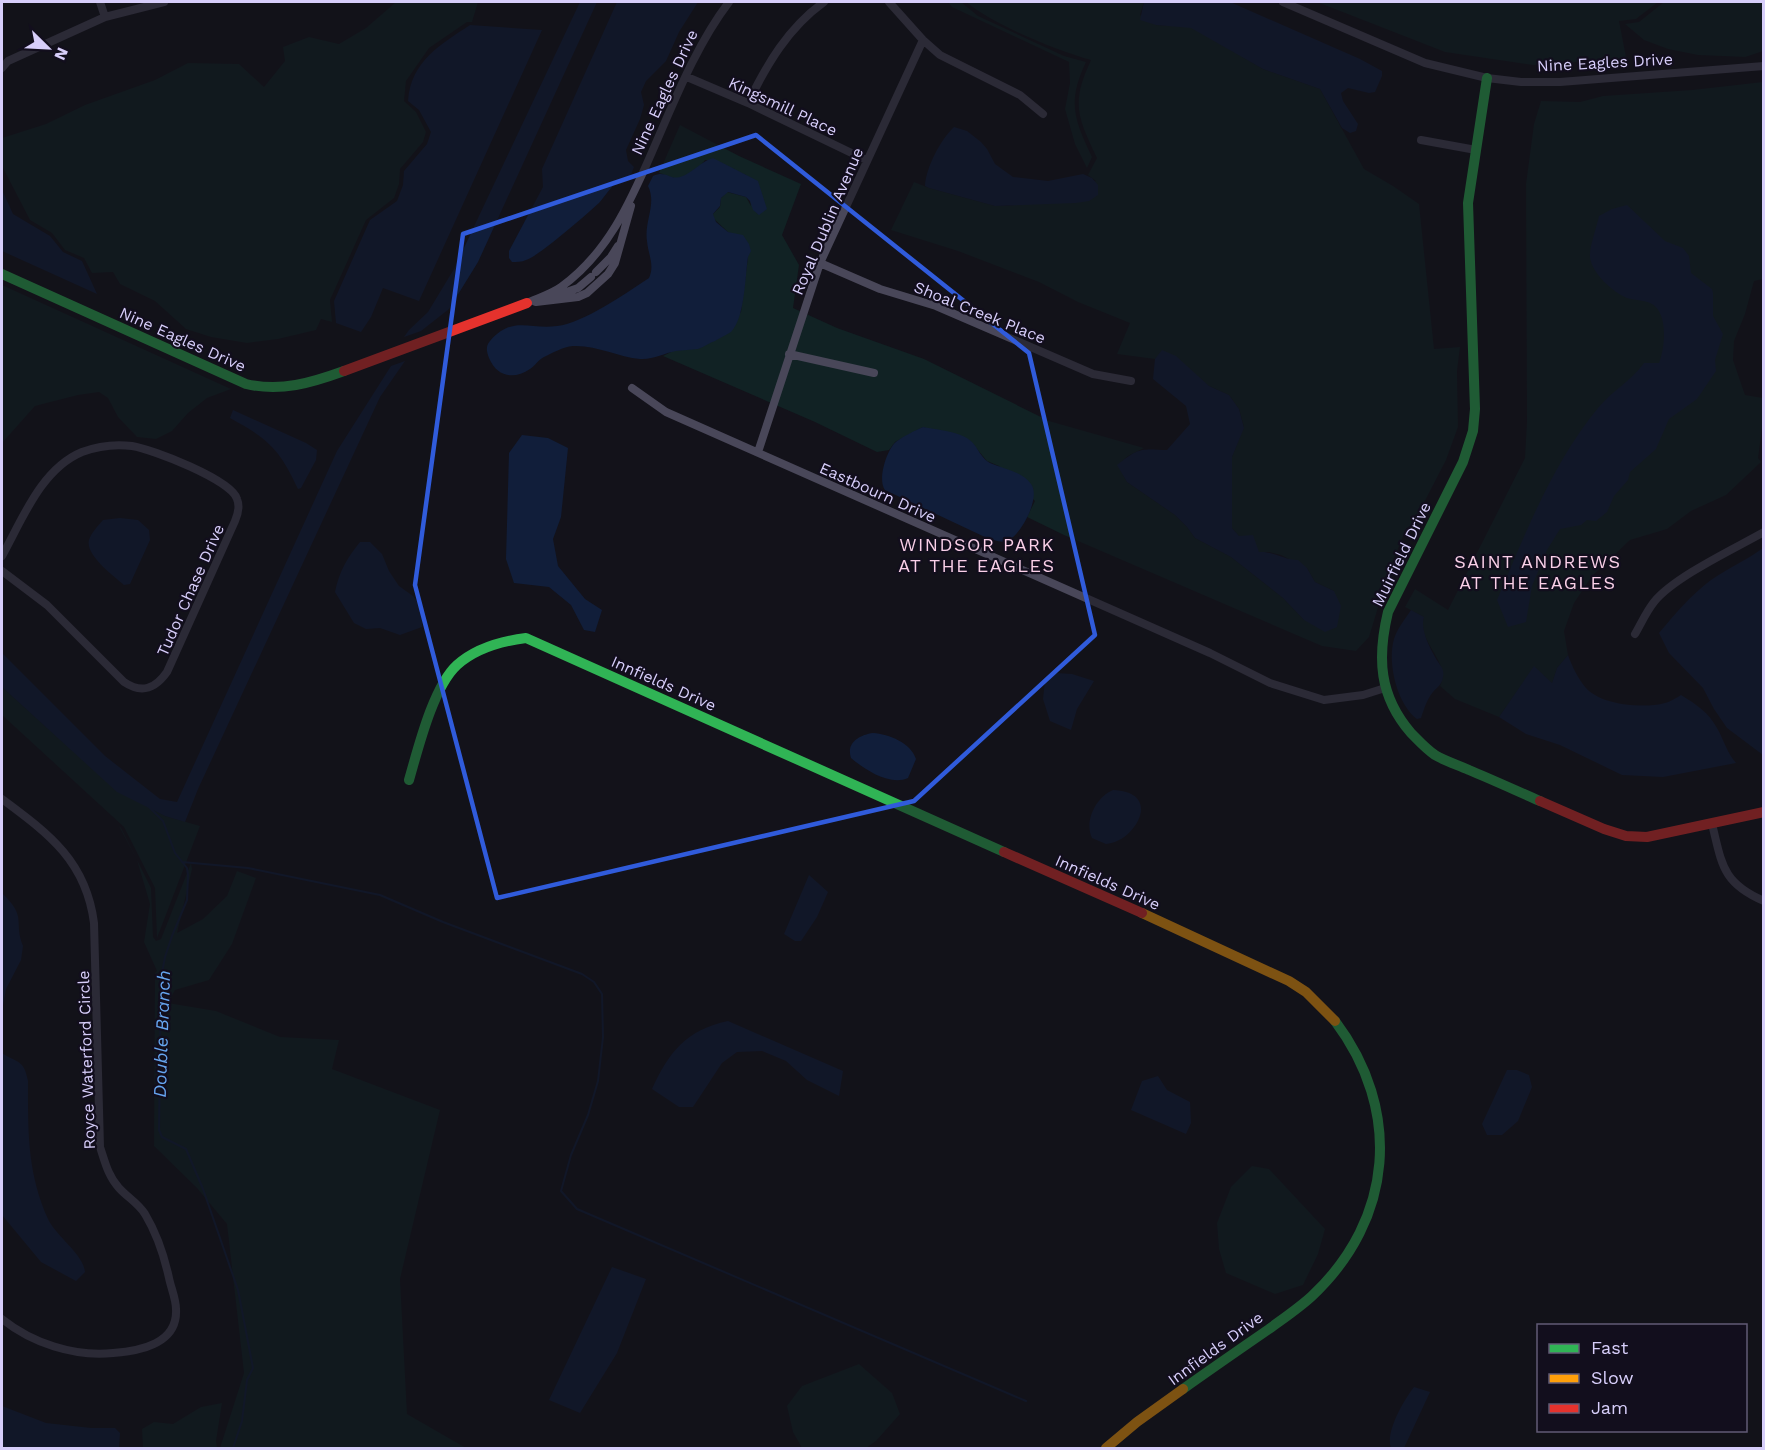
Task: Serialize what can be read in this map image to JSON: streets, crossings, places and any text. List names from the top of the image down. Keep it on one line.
{"streets":{"street":["Nine Eagles Drive","Kingsmill Place","Royal Dublin Avenue","Shoal Creek Place","Eastbourn Drive","Muirfield Drive","Tudor Chase Drive","Innfields Drive","Royce Waterford Circle"]},"crossings":[["Nine Eagles Drive","Kingsmill Place"],["Nine Eagles Drive","Muirfield Drive"],["Kingsmill Place","Royal Dublin Avenue"],["Royal Dublin Avenue","Shoal Creek Place"],["Royal Dublin Avenue","Eastbourn Drive"],["Eastbourn Drive","Muirfield Drive"]],"districts":["WINDSOR PARK AT THE EAGLES","SAINT ANDREWS AT THE EAGLES"],"water":["Double Branch"],"legend":["Fast","Slow","Jam"],"north":"bottom right"}
